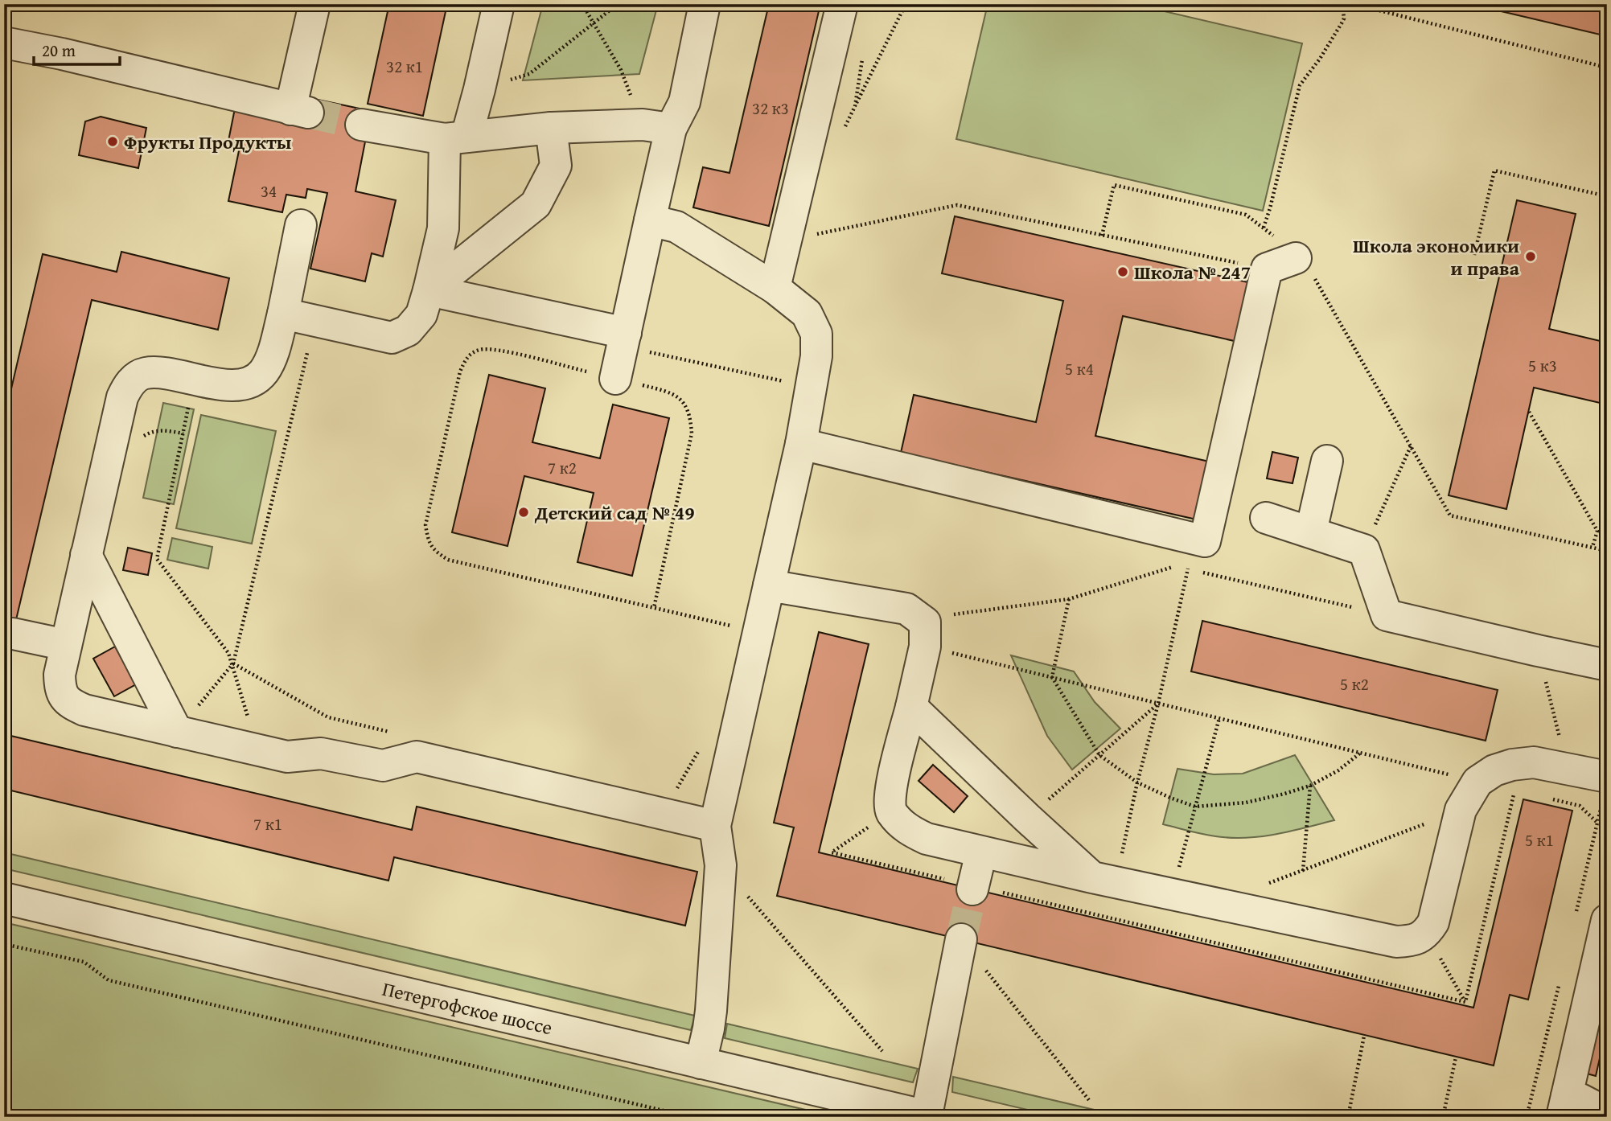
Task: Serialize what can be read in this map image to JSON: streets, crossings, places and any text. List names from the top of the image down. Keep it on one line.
{"streets":{"street":["Петергофское шоссе"]},"places":["Фрукты Продукты","Школа экономики и права","Школа № 247","Детский сад № 49"],"house_numbers":["32 к1","32 к3","34","5 к3","5 к4","7 к2","5 к2","7 к1","5 к1"],"scale_bar":"20 m"}
